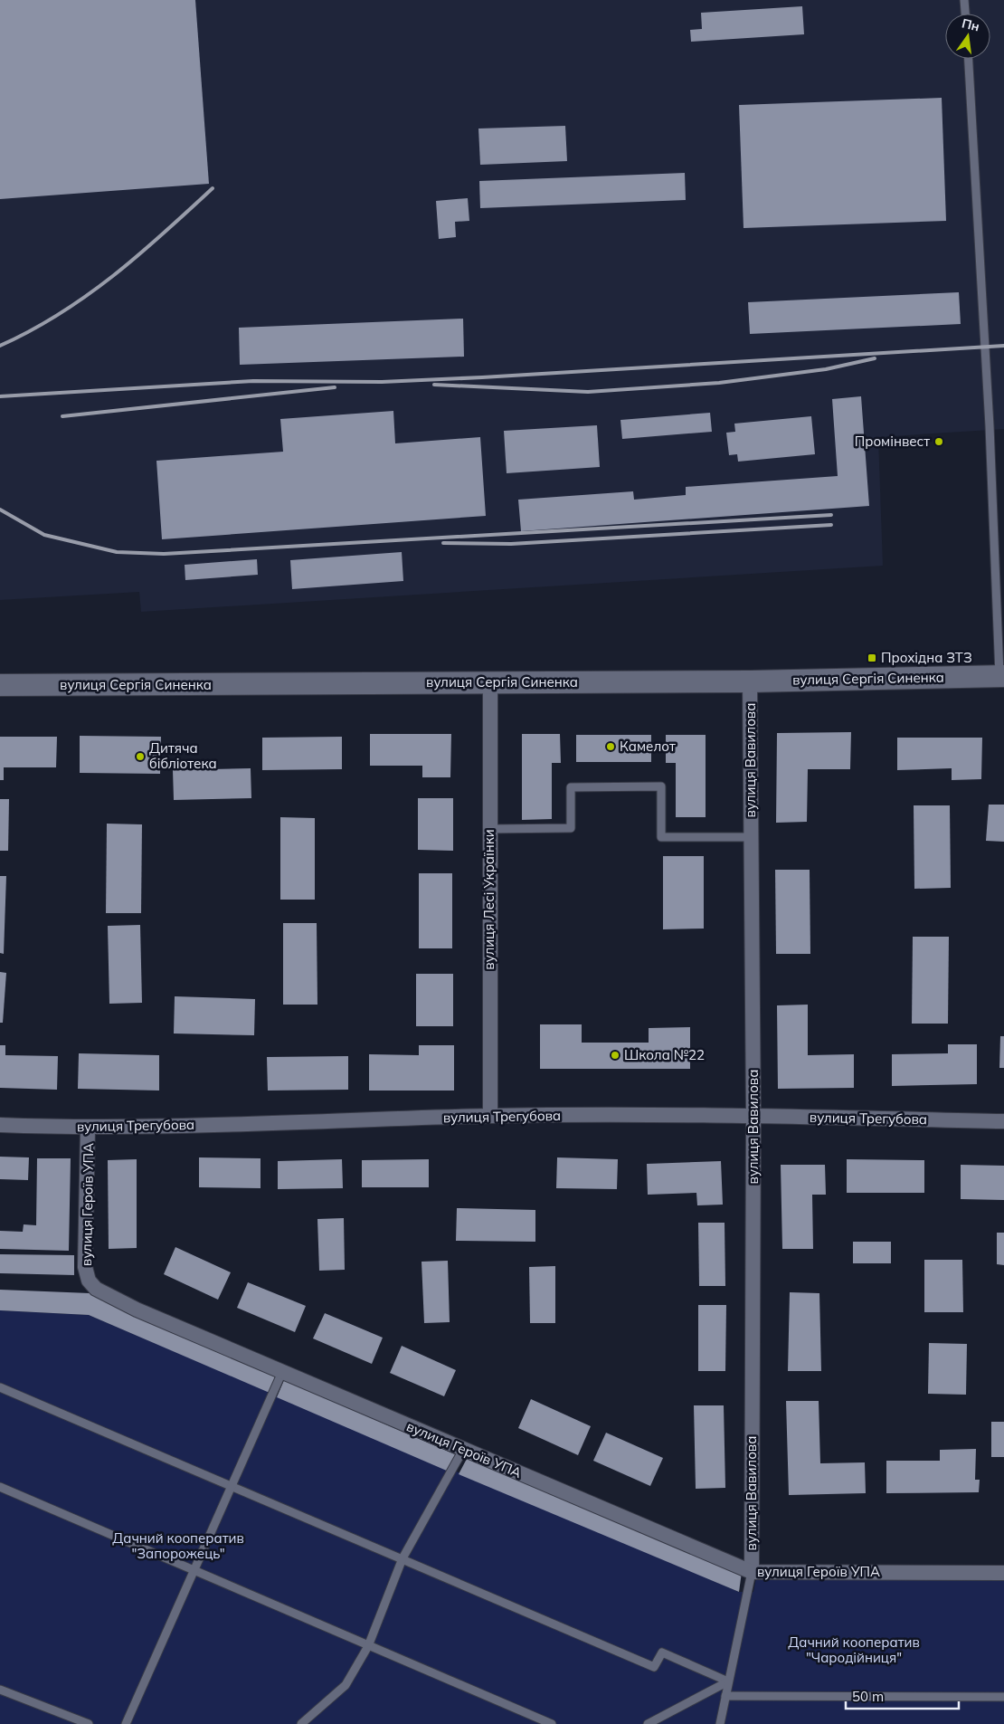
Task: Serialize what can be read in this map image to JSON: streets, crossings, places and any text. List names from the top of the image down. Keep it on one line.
{"streets":{"street":["вулиця Сергія Синенка","вулиця Вавилова","вулиця Лесі Українки","вулиця Трегубова","вулиця Героїв УПА"]},"crossings":[["вулиця Сергія Синенка","вулиця Вавилова"],["вулиця Сергія Синенка","вулиця Лесі Українки"],["вулиця Вавилова","вулиця Трегубова"],["вулиця Вавилова","вулиця Героїв УПА"],["вулиця Лесі Українки","вулиця Трегубова"],["вулиця Трегубова","вулиця Героїв УПА"]],"parks":["Дачний кооператив \"Запорожець\"","Дачний кооператив \"Чародійниця\""],"places":{"other":["Промінвест","Камелот","Дитяча бібліотека","Школа №22"],"transit":["Прохідна ЗТЗ"]},"scale_bar":"50 m","north":"top"}
